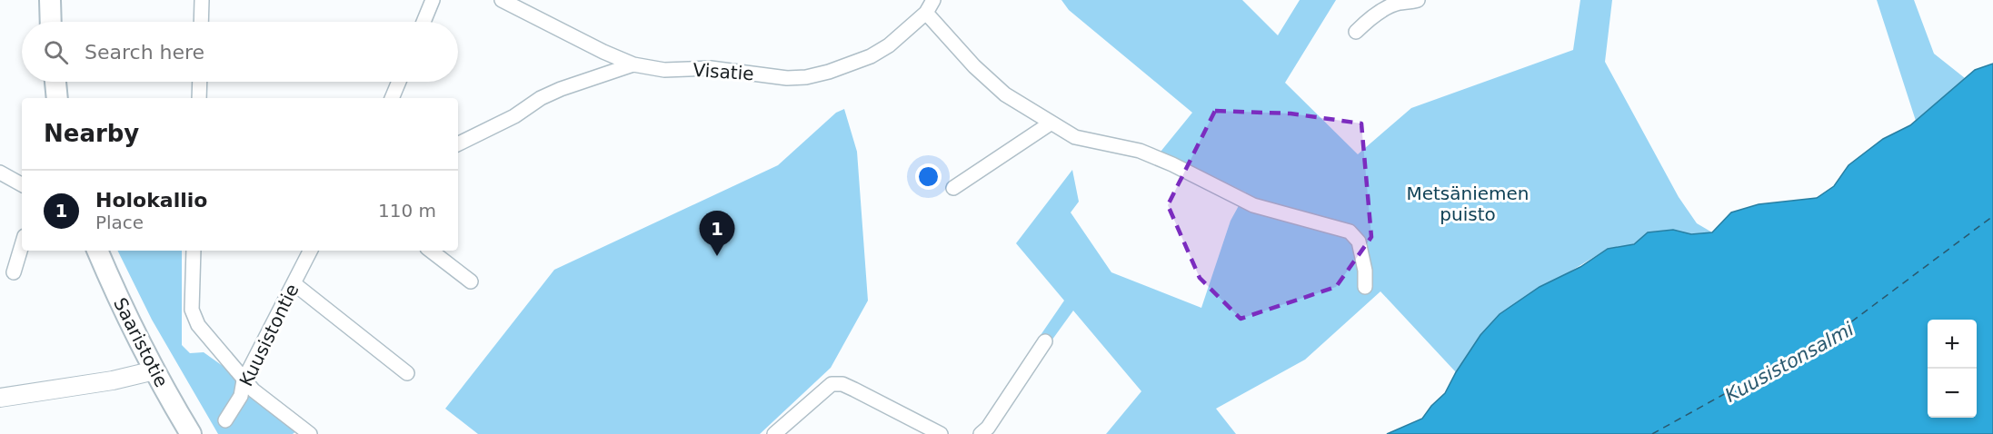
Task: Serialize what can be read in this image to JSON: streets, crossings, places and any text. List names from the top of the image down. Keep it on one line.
{"streets":{"main road":["Saaristotie"],"street":["Visatie","Kuusistontie"]},"water":["Kuusistonsalmi"],"parks":["Metsäniemen puisto"],"page":{"search":"Search here","heading":"Nearby","list":[{"mark":"1","name":"Holokallio","note":"Place","value":"110 m"}],"pins":"1","map_buttons":["+","−"]}}
